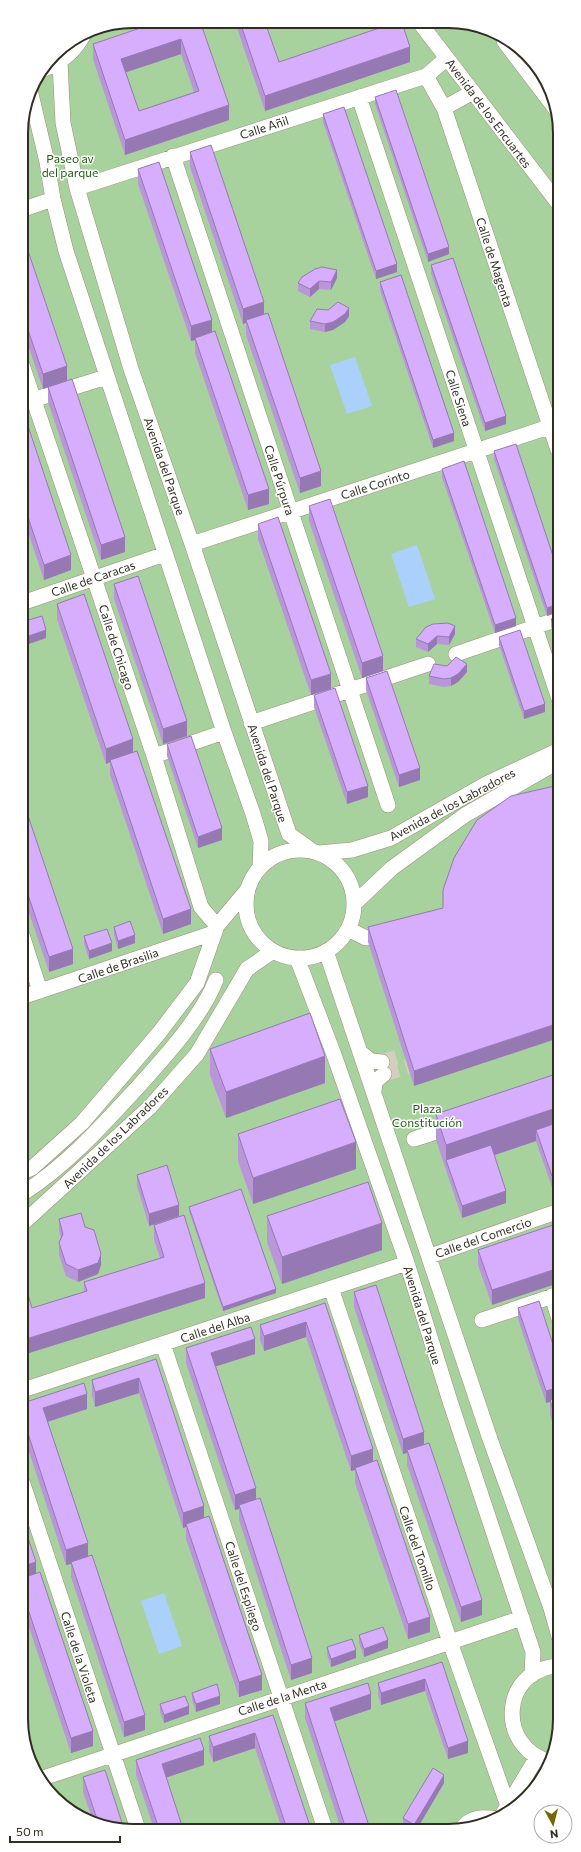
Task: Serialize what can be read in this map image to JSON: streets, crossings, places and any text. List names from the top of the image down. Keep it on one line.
{"streets":{"street":["Avenida de los Encuartes","Calle Añil","Calle de Magenta","Calle Siena","Avenida del Parque","Calle Púrpura","Calle Corinto","Calle de Caracas","Calle de Chicago","Avenida de los Labradores","Calle de Brasilia","Calle del Comercio","Calle del Alba","Calle del Tomillo","Calle del Espliego","Calle de la Violeta","Calle de la Menta"]},"crossings":[["Avenida de los Encuartes","Calle Añil"],["Calle Añil","Calle de Magenta"],["Calle Añil","Calle Siena"],["Calle Añil","Avenida del Parque"],["Calle Añil","Calle Púrpura"],["Calle Siena","Calle Corinto"],["Avenida del Parque","Calle Corinto"],["Avenida del Parque","Avenida de los Labradores"],["Avenida del Parque","Calle del Comercio"],["Avenida del Parque","Calle del Alba"],["Avenida del Parque","Calle de la Menta"],["Calle Púrpura","Calle Corinto"],["Calle de Caracas","Calle de Chicago"],["Calle de Chicago","Calle de Brasilia"],["Calle del Alba","Calle del Tomillo"],["Calle del Alba","Calle del Espliego"],["Calle del Tomillo","Calle de la Menta"],["Calle del Espliego","Calle de la Menta"],["Calle de la Violeta","Calle de la Menta"]],"parks":["Paseo av del parque","Plaza Constitución"],"scale_bar":"50 m","north":"bottom"}
